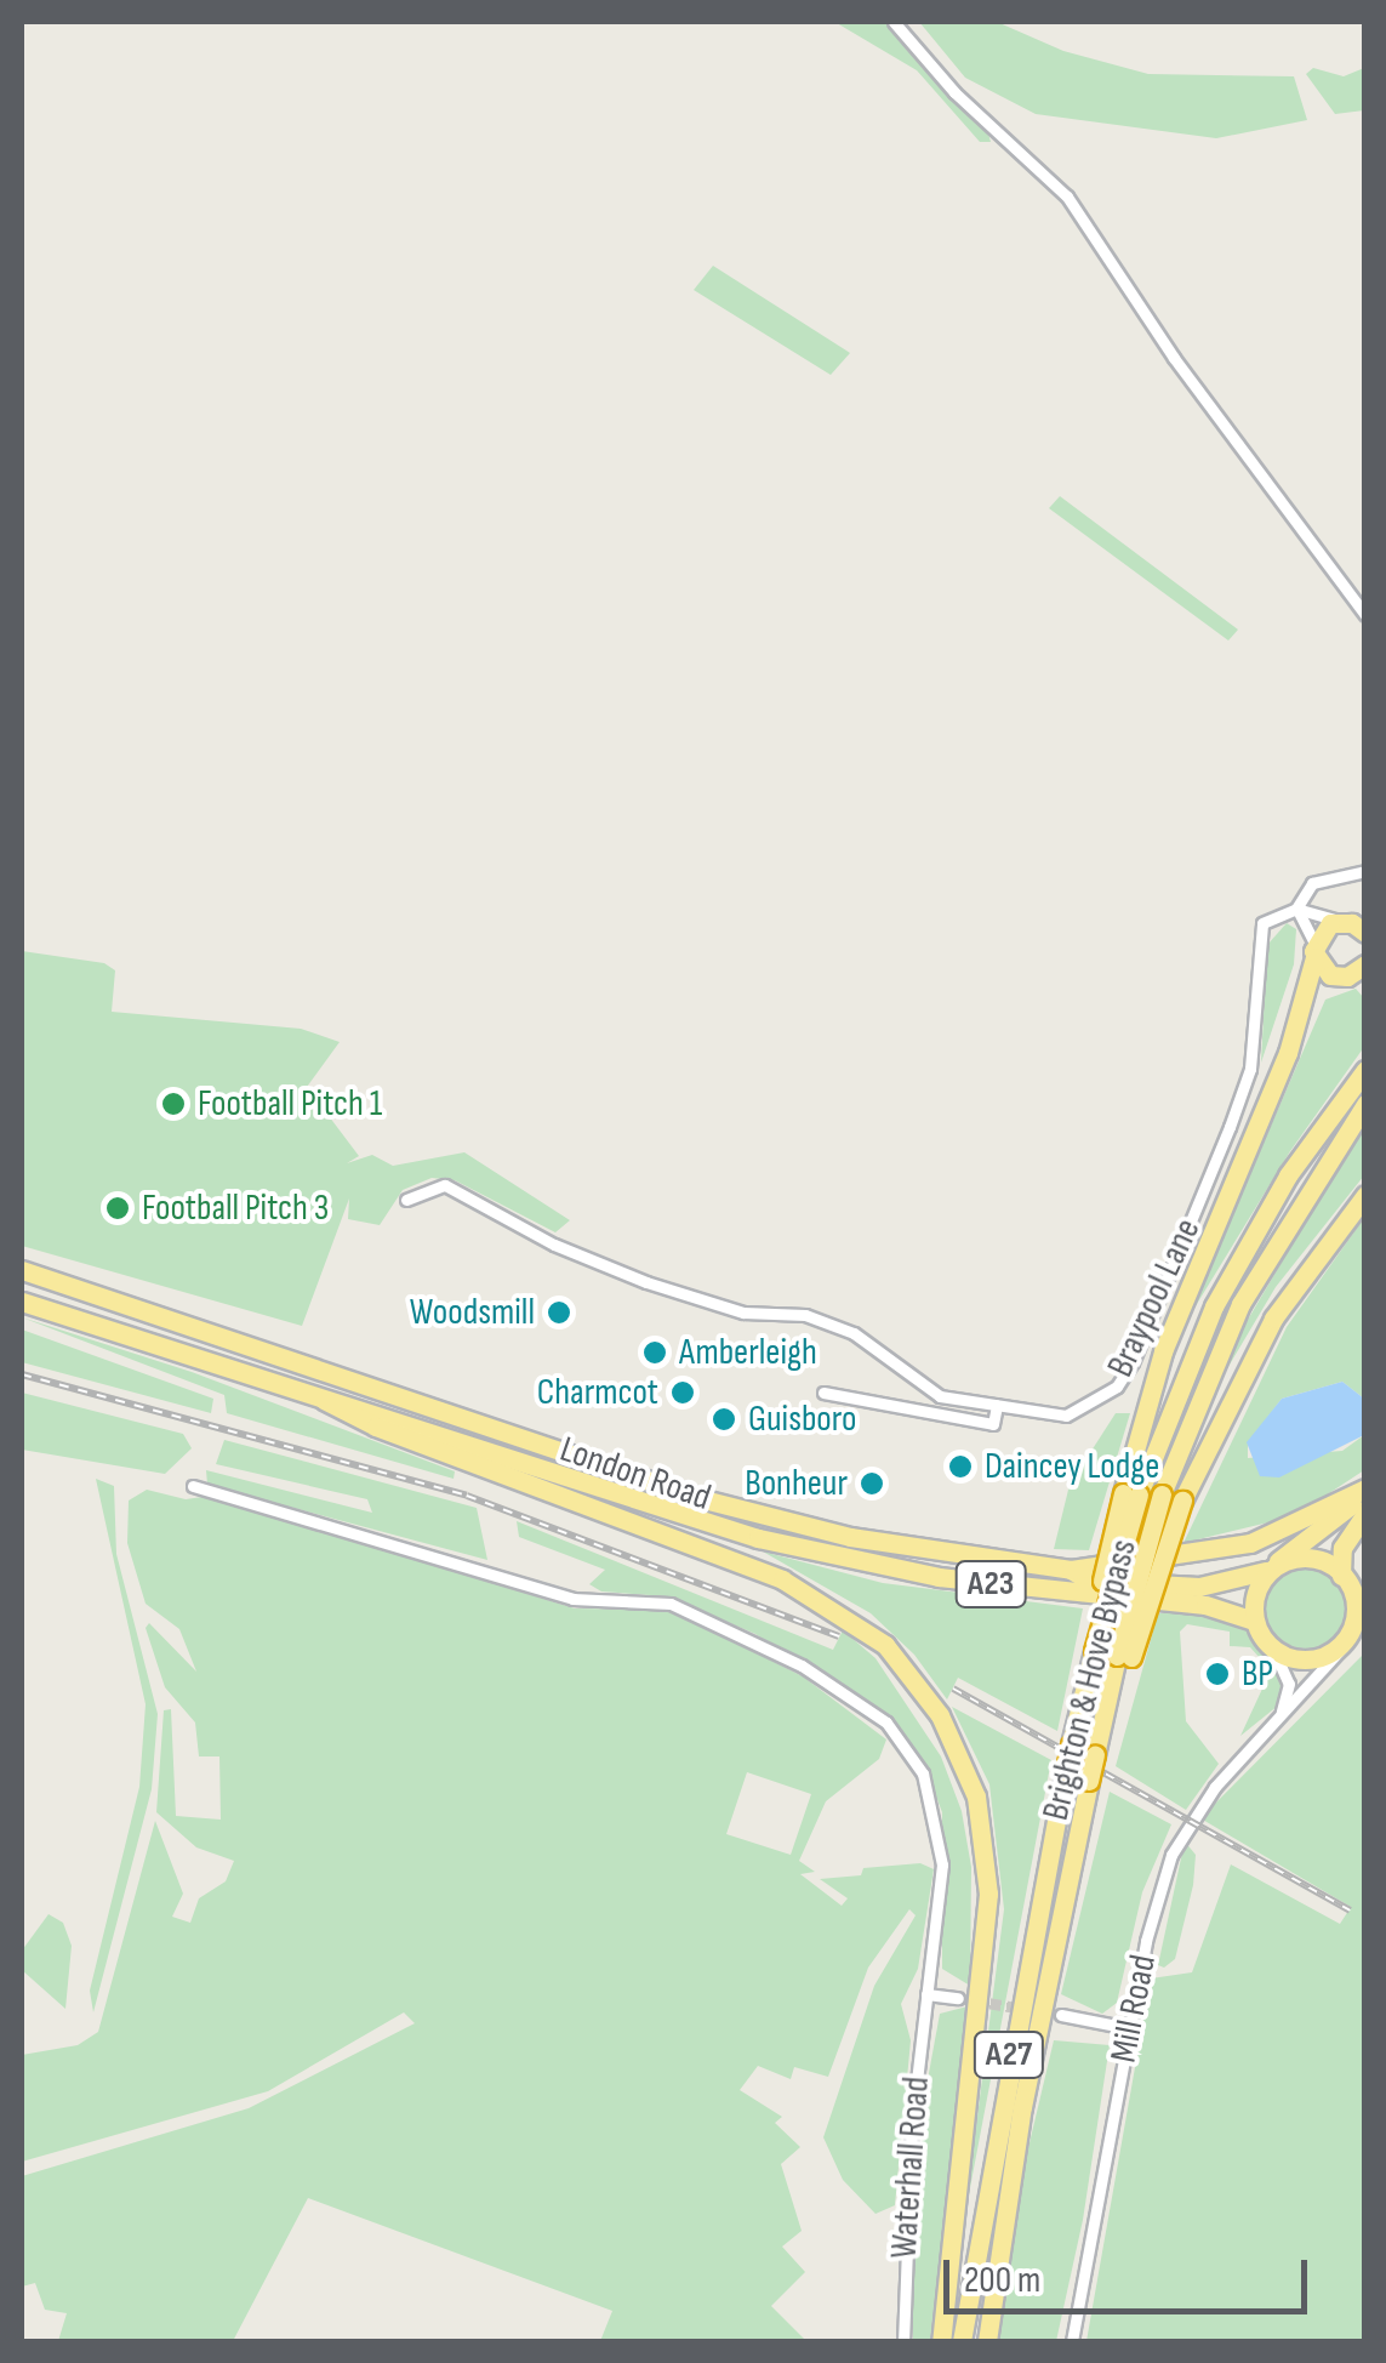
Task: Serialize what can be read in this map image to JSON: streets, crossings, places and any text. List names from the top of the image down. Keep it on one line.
{"streets":{"highway":["London Road","A23","Brighton & Hove Bypass","A27"],"street":["Braypool Lane","Mill Road","Waterhall Road"]},"crossings":[["London Road","Mill Road"],["Brighton & Hove Bypass","A27"]],"places":["Football Pitch 1","Football Pitch 3","Woodsmill","Amberleigh","Charmcot","Guisboro","Daincey Lodge","Bonheur","BP"],"scale_bar":"200 m"}
